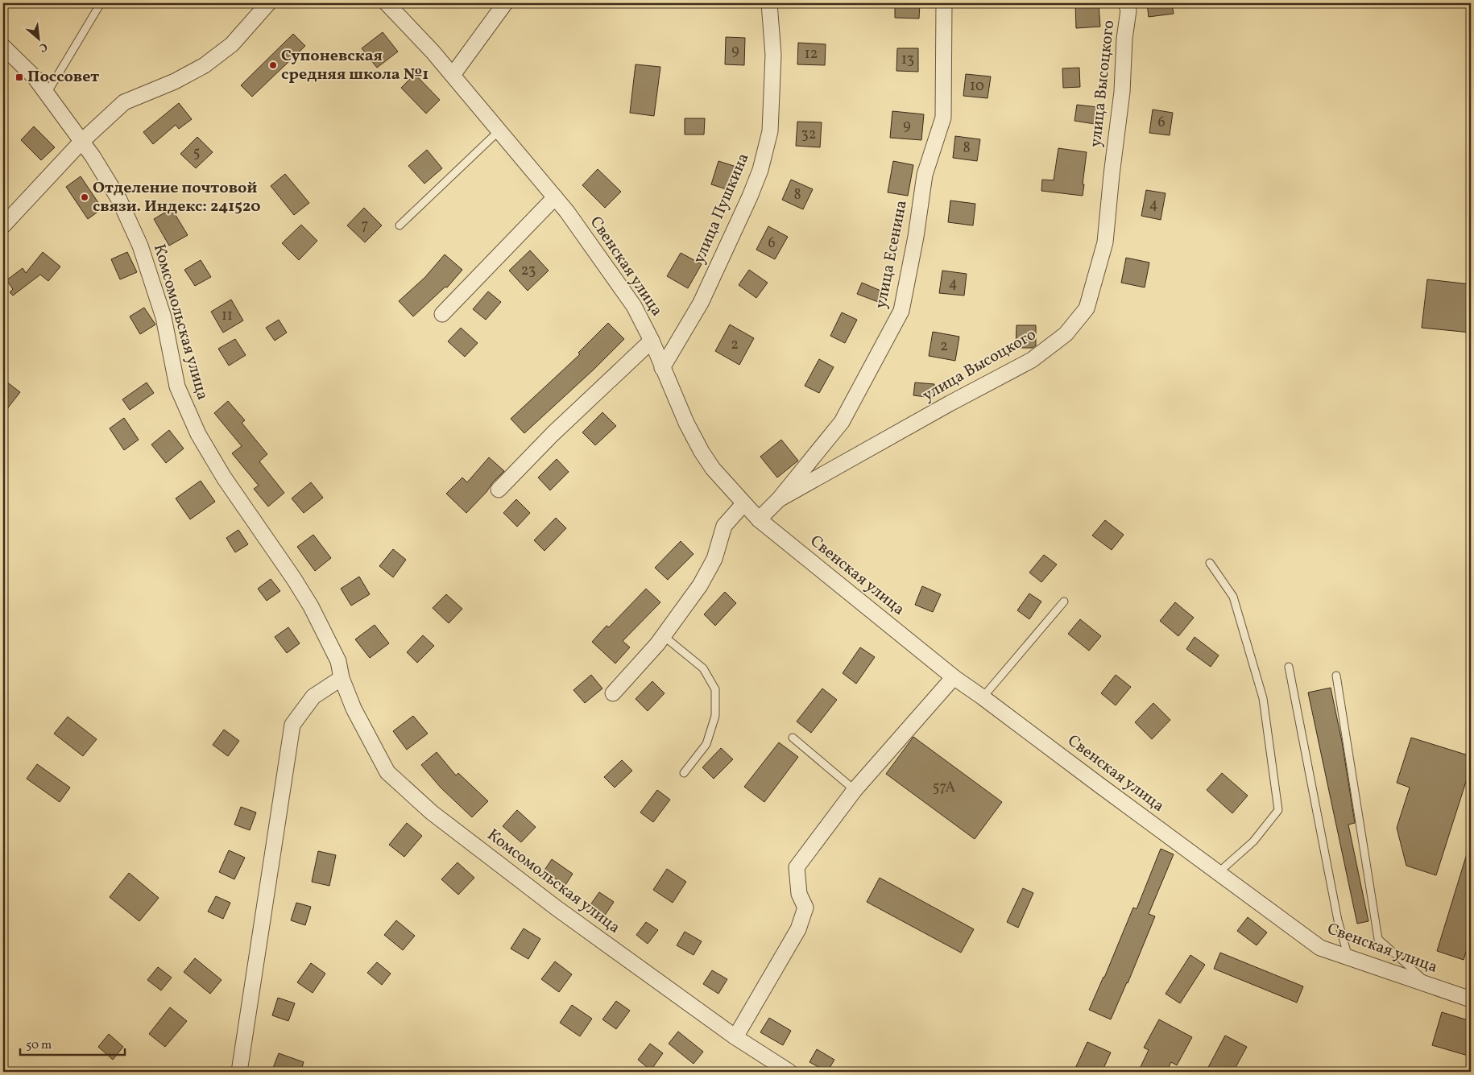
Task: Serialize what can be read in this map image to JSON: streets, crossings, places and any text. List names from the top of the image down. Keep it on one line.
{"streets":{"street":["улица Высоцкого","улица Пушкина","улица Есенина","Свенская улица","Комсомольская улица"]},"crossings":[["улица Высоцкого","улица Есенина"],["улица Пушкина","Свенская улица"],["улица Есенина","Свенская улица"]],"places":{"other":["Супоневская средняя школа №1","Отделение почтовой связи. Индекс: 241520"],"transit":["Поссовет"]},"house_numbers":["9","12","13","10","6","9","32","8","5","8","4","7","6","23","4","11","2","2","57А"],"scale_bar":"50 m","north":"bottom right"}
